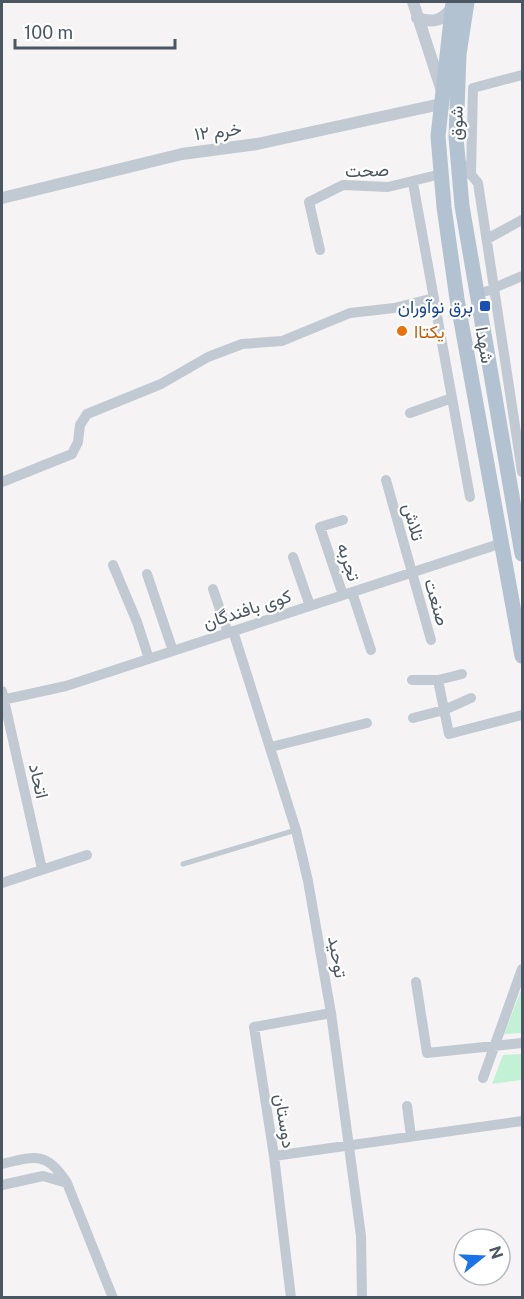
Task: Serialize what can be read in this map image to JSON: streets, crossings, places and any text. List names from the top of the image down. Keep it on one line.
{"streets":{"main road":["شهدا"],"street":["شوق","خرم ۱۲","صحت","تلاش","تجربه","صنعت","کوی بافندگان","اتحاد","توحید","دوستان"]},"crossings":[["خرم ۱۲","شهدا"],["صحت","شهدا"],["شهدا","کوی بافندگان"],["تلاش","صنعت"],["تلاش","کوی بافندگان"],["تجربه","کوی بافندگان"],["صنعت","کوی بافندگان"],["کوی بافندگان","اتحاد"],["کوی بافندگان","توحید"],["توحید","دوستان"]],"places":{"transit":["برق نوآوران"],"other":["یکتاا"]},"scale_bar":"100 m","north":"right"}
